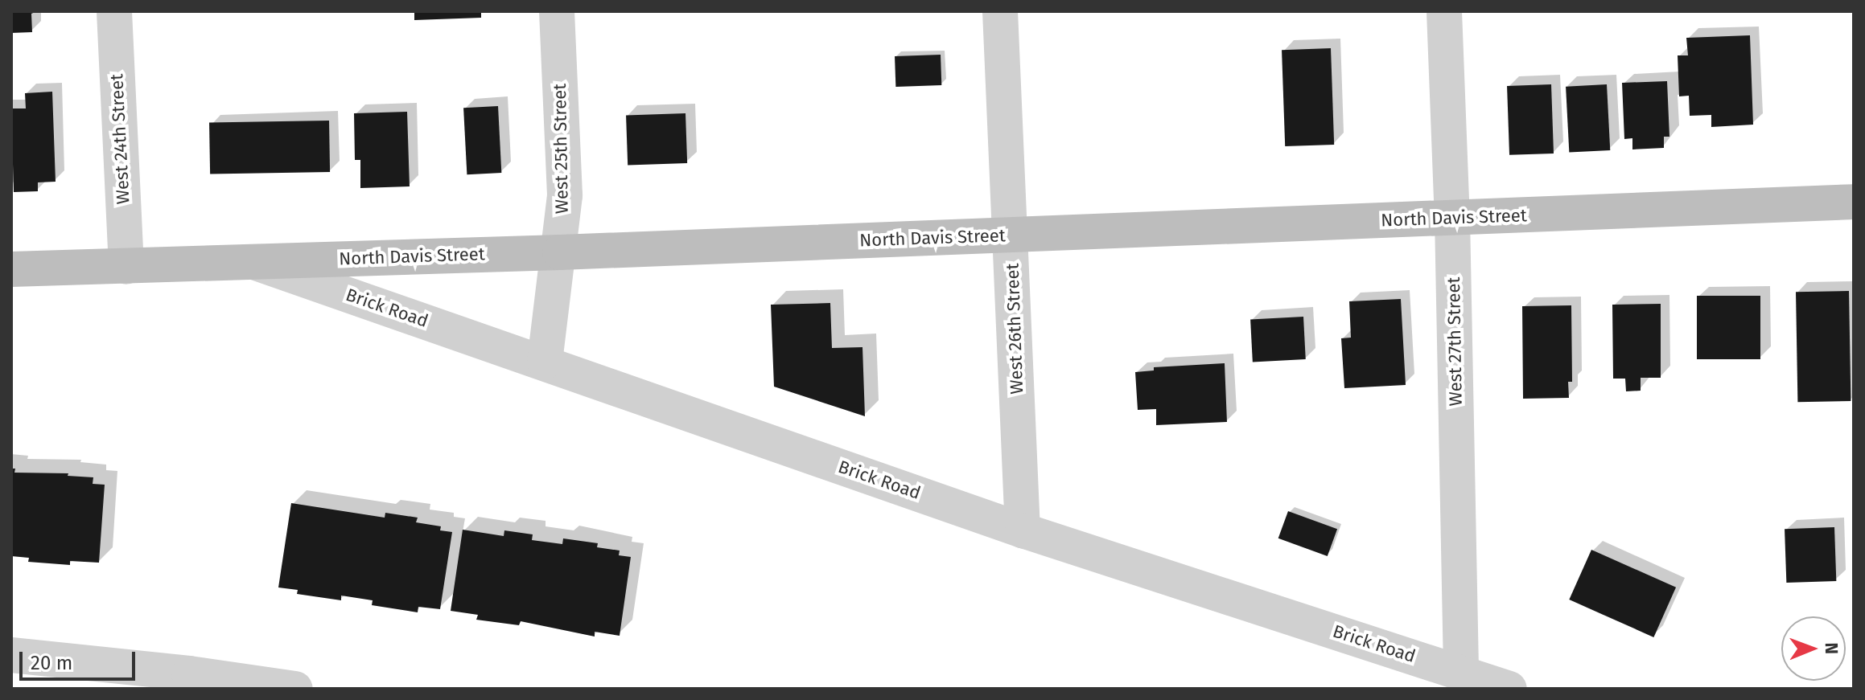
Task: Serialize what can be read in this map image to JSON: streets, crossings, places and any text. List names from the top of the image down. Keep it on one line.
{"streets":{"street":["West 24th Street","West 25th Street","North Davis Street","Brick Road","West 26th Street","West 27th Street"]},"crossings":[["West 24th Street","North Davis Street"],["West 25th Street","North Davis Street"],["West 25th Street","Brick Road"],["North Davis Street","Brick Road"],["North Davis Street","West 26th Street"],["North Davis Street","West 27th Street"],["Brick Road","West 26th Street"],["Brick Road","West 27th Street"]],"scale_bar":"20 m","north":"right"}
